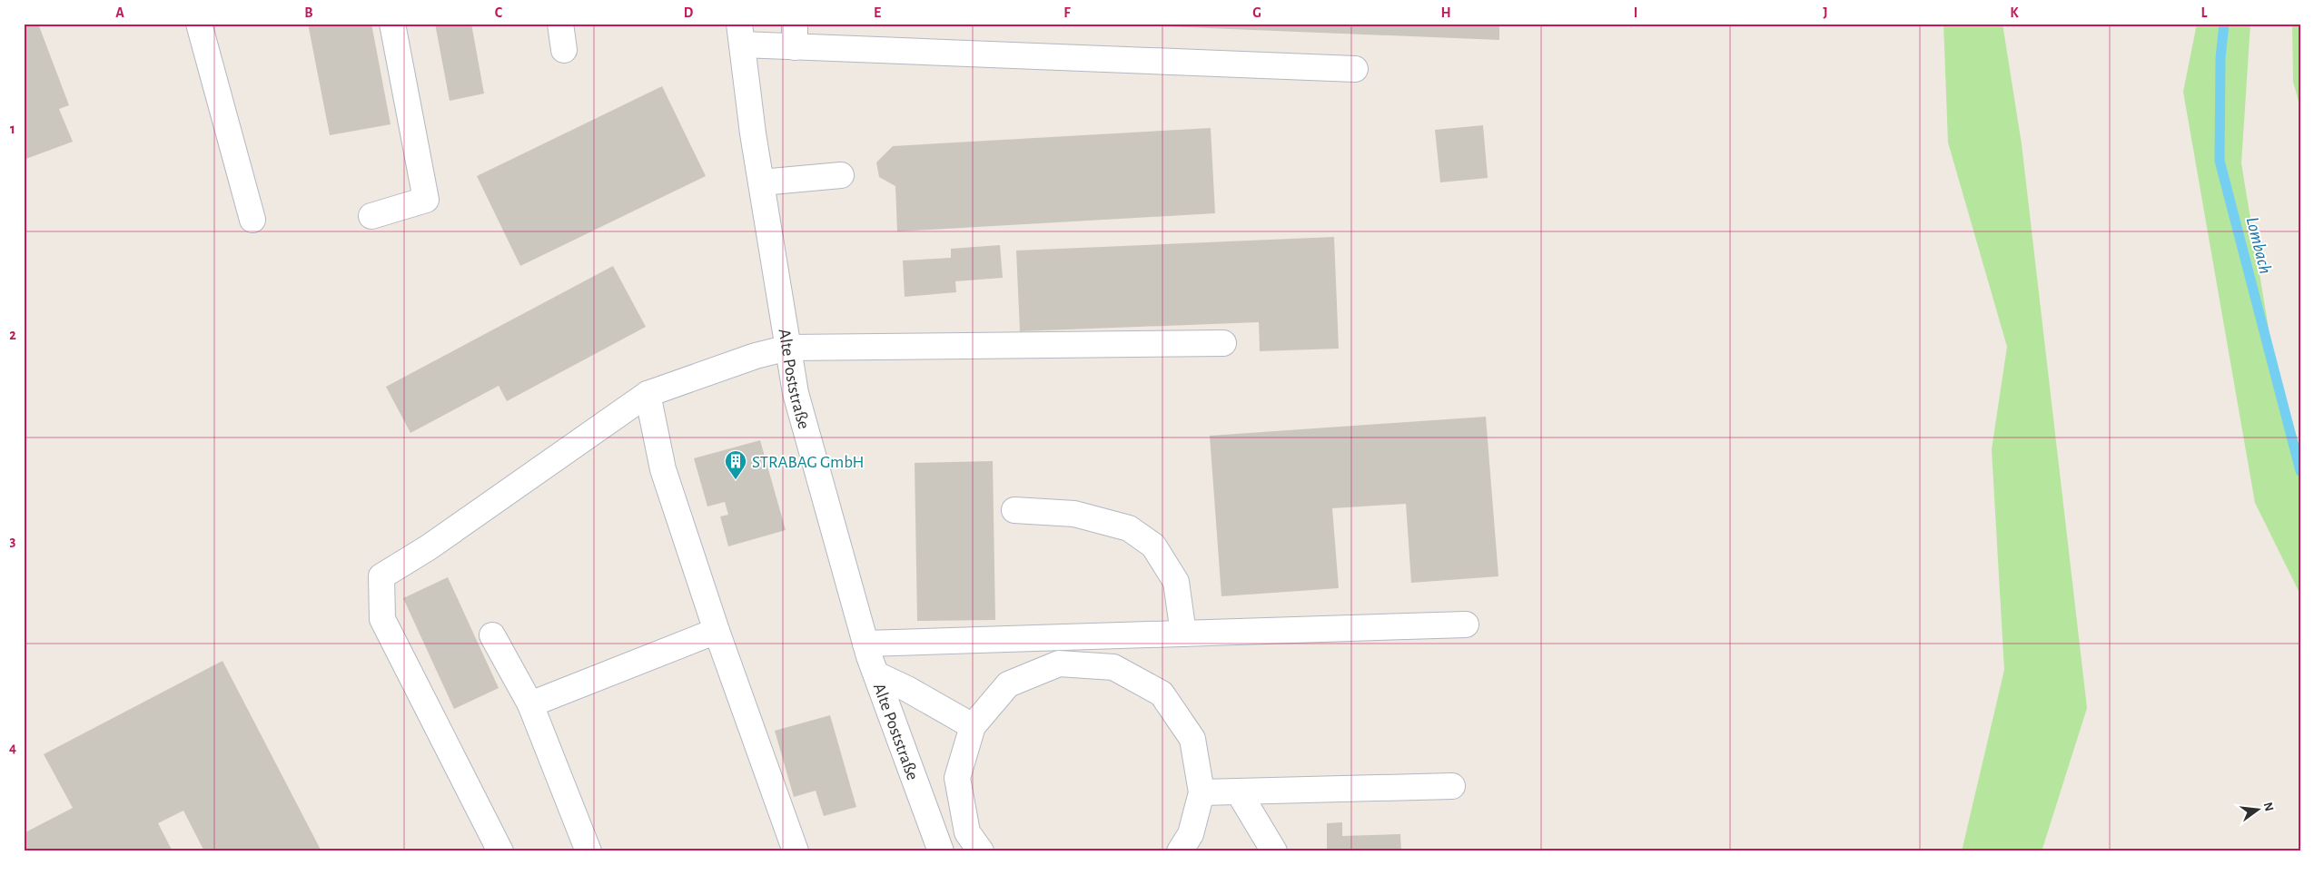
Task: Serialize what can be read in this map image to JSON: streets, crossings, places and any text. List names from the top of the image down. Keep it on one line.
{"streets":{"street":["Alte Poststraße"]},"water":["Lombach"],"places":{"building":["STRABAG GmbH"]},"north":"right","grid":{"columns":["A","B","C","D","E","F","G","H","I","J","K","L"],"rows":["1","2","3","4"]}}
